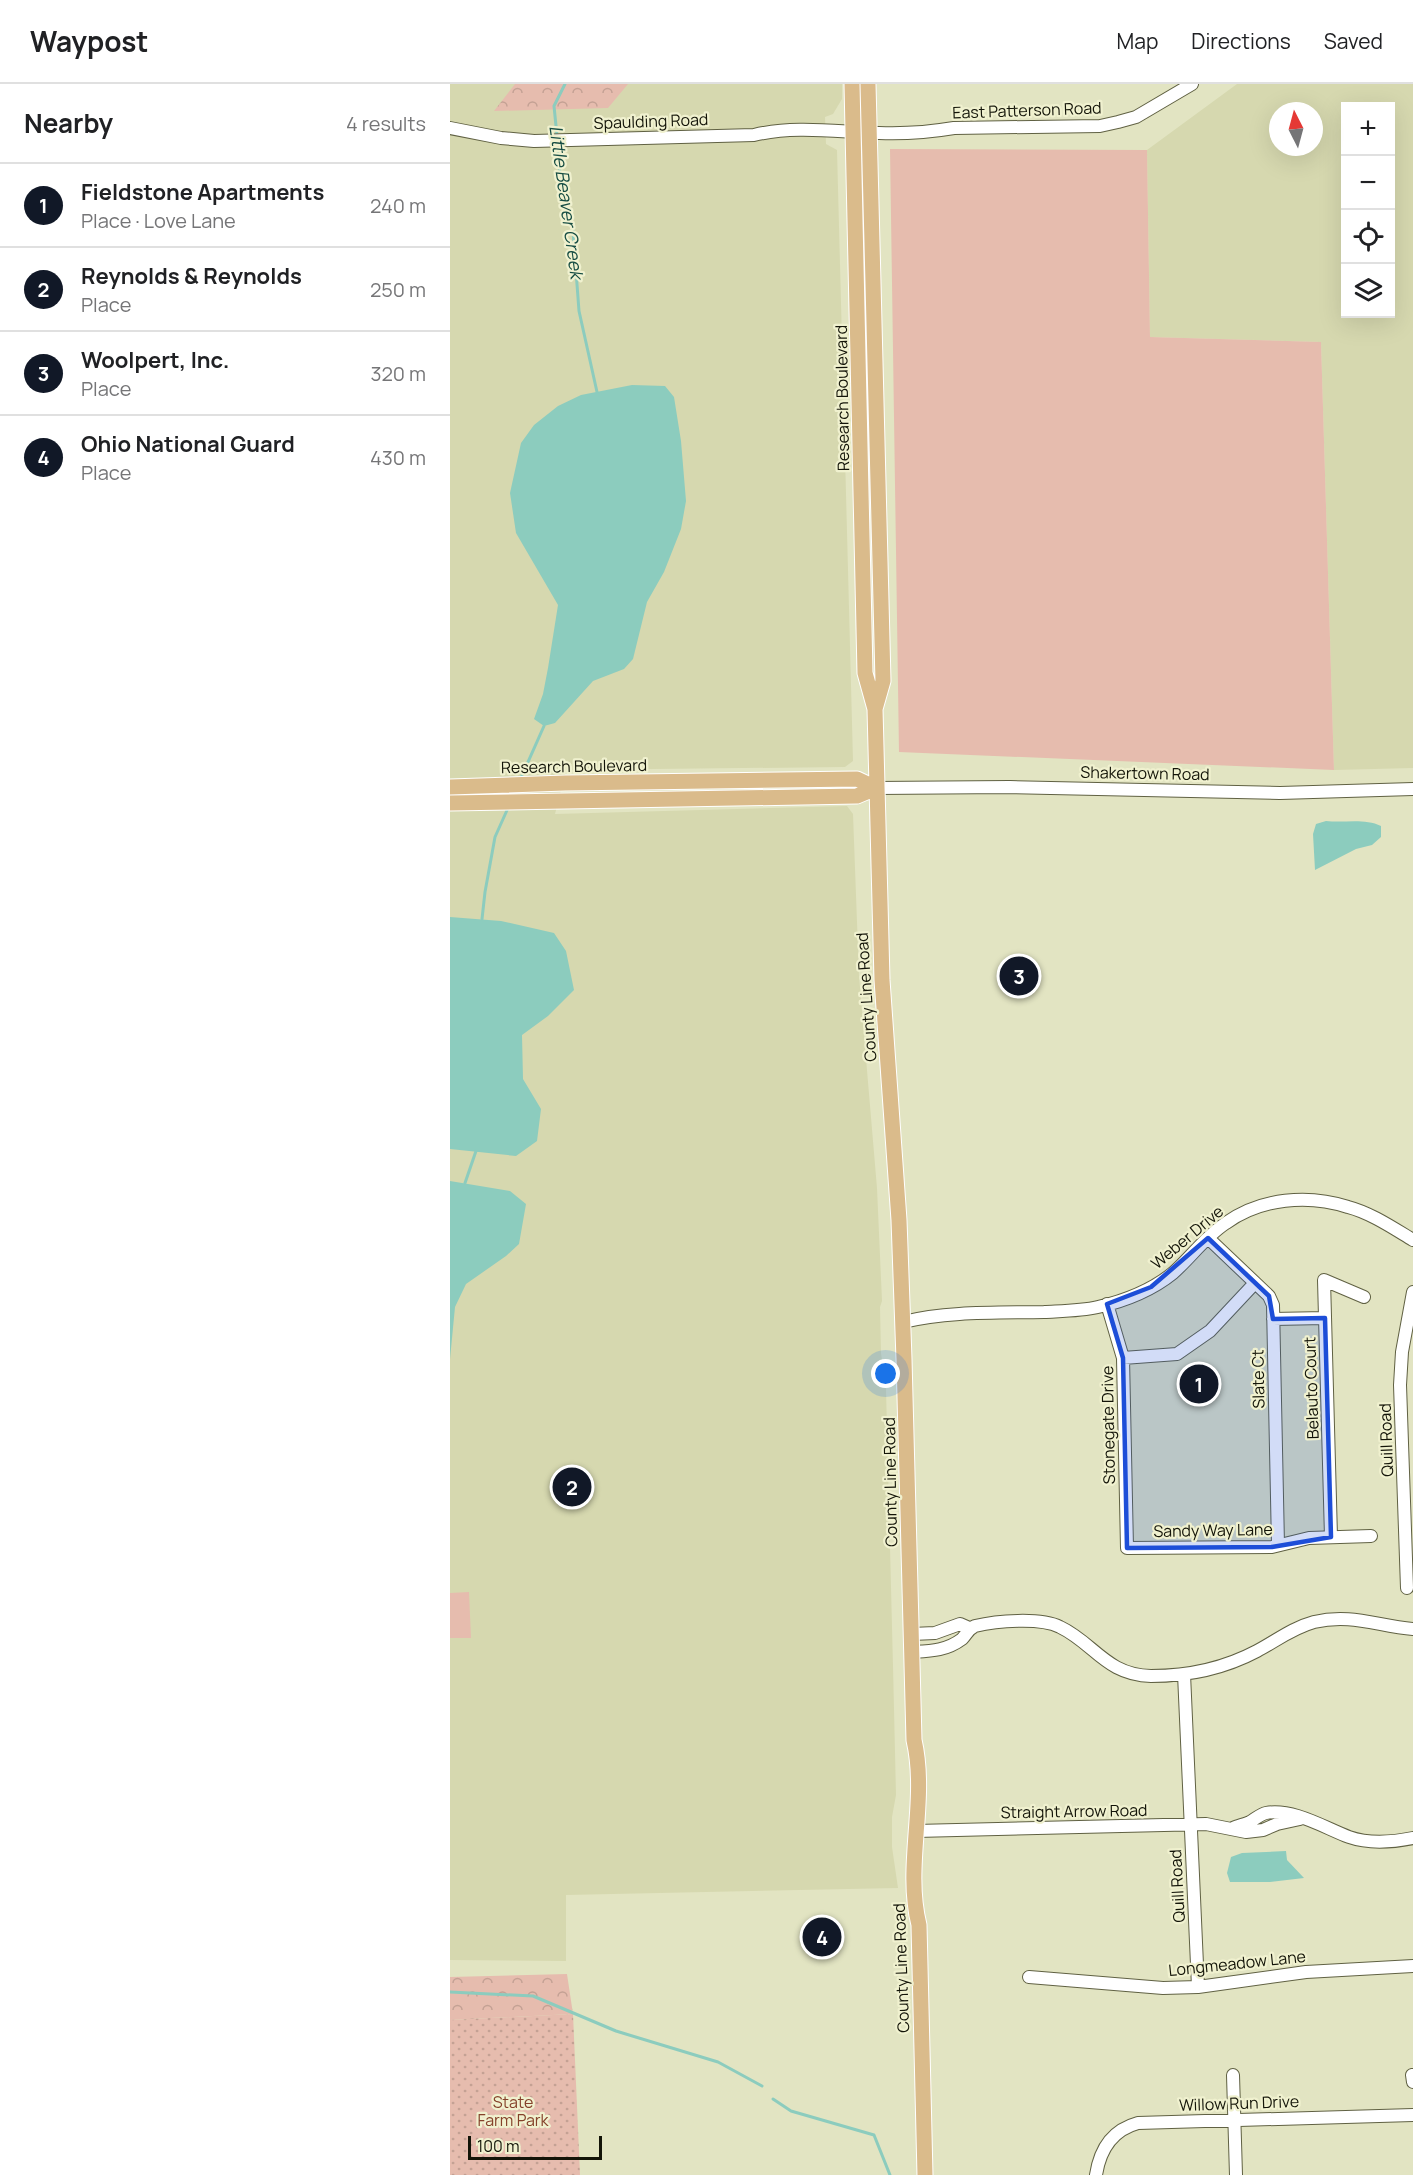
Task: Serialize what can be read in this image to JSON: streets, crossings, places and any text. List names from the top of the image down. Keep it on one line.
{"streets":{"main road":["Research Boulevard","County Line Road"],"street":["East Patterson Road","Spaulding Road","Shakertown Road","Weber Drive","Slate Ct","Belauto Court","Stonegate Drive","Quill Road","Sandy Way Lane","Straight Arrow Road","Longmeadow Lane","Willow Run Drive"]},"crossings":[["East Patterson Road","Spaulding Road"],["East Patterson Road","Research Boulevard"],["Spaulding Road","Research Boulevard"],["Research Boulevard","Shakertown Road"],["Research Boulevard","County Line Road"],["Shakertown Road","County Line Road"],["County Line Road","Weber Drive"],["County Line Road","Straight Arrow Road"],["Weber Drive","Slate Ct"],["Weber Drive","Stonegate Drive"],["Slate Ct","Sandy Way Lane"],["Belauto Court","Sandy Way Lane"],["Stonegate Drive","Sandy Way Lane"],["Quill Road","Straight Arrow Road"],["Quill Road","Longmeadow Lane"]],"water":["Little Beaver Creek"],"parks":["State Farm Park"],"scale_bar":"100 m","north":"top","page":{"header":"Waypost","nav":["Map","Directions","Saved"],"heading":["Nearby","4 results"],"map_buttons":["+","−"],"list":[{"mark":"1","name":"Fieldstone Apartments","note":"Place · Love Lane","value":"240 m"},{"mark":"2","name":"Reynolds & Reynolds","note":"Place","value":"250 m"},{"mark":"3","name":"Woolpert, Inc.","note":"Place","value":"320 m"},{"mark":"4","name":"Ohio National Guard","note":"Place","value":"430 m"}],"pins":["3","1","2","4"],"scale":"100 m"}}
